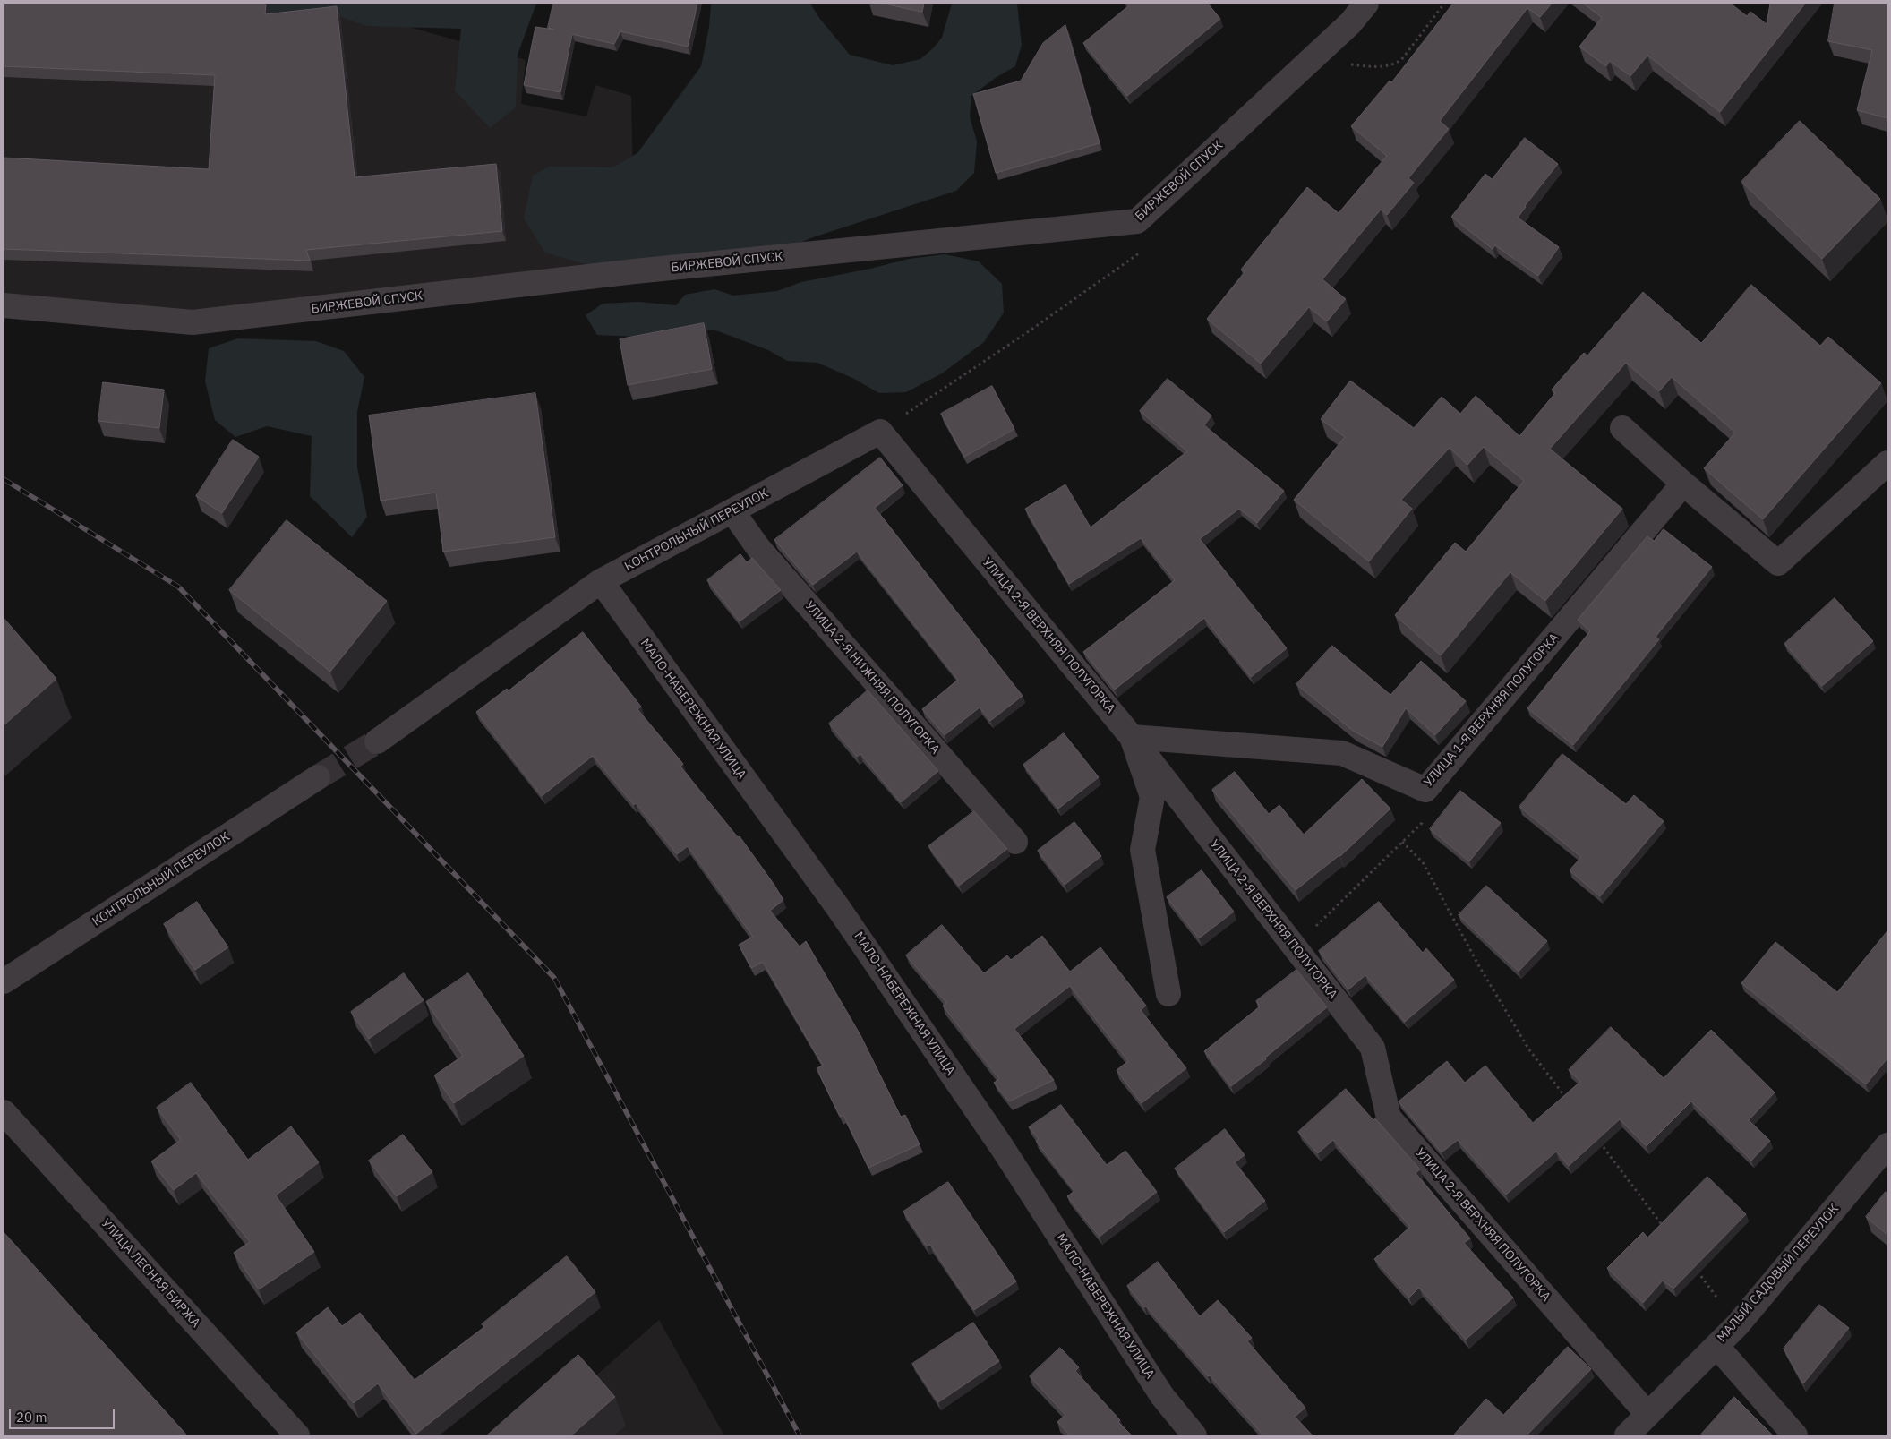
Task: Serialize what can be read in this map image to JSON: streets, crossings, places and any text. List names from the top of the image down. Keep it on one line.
{"streets":{"street":["БИРЖЕВОЙ СПУСК","КОНТРОЛЬНЫЙ ПЕРЕУЛОК","УЛИЦА 2-Я ВЕРХНЯЯ ПОЛУГОРКА","УЛИЦА 2-Я НИЖНЯЯ ПОЛУГОРКА","МАЛО-НАБЕРЕЖНАЯ УЛИЦА","УЛИЦА 1-Я ВЕРХНЯЯ ПОЛУГОРКА","УЛИЦА ЛЕСНАЯ БИРЖА","МАЛЫЙ САДОВЫЙ ПЕРЕУЛОК"]},"crossings":[["КОНТРОЛЬНЫЙ ПЕРЕУЛОК","УЛИЦА 2-Я ВЕРХНЯЯ ПОЛУГОРКА"],["КОНТРОЛЬНЫЙ ПЕРЕУЛОК","УЛИЦА 2-Я НИЖНЯЯ ПОЛУГОРКА"],["КОНТРОЛЬНЫЙ ПЕРЕУЛОК","МАЛО-НАБЕРЕЖНАЯ УЛИЦА"],["УЛИЦА 2-Я ВЕРХНЯЯ ПОЛУГОРКА","УЛИЦА 1-Я ВЕРХНЯЯ ПОЛУГОРКА"],["УЛИЦА 2-Я ВЕРХНЯЯ ПОЛУГОРКА","МАЛЫЙ САДОВЫЙ ПЕРЕУЛОК"]],"scale_bar":"20 m"}
